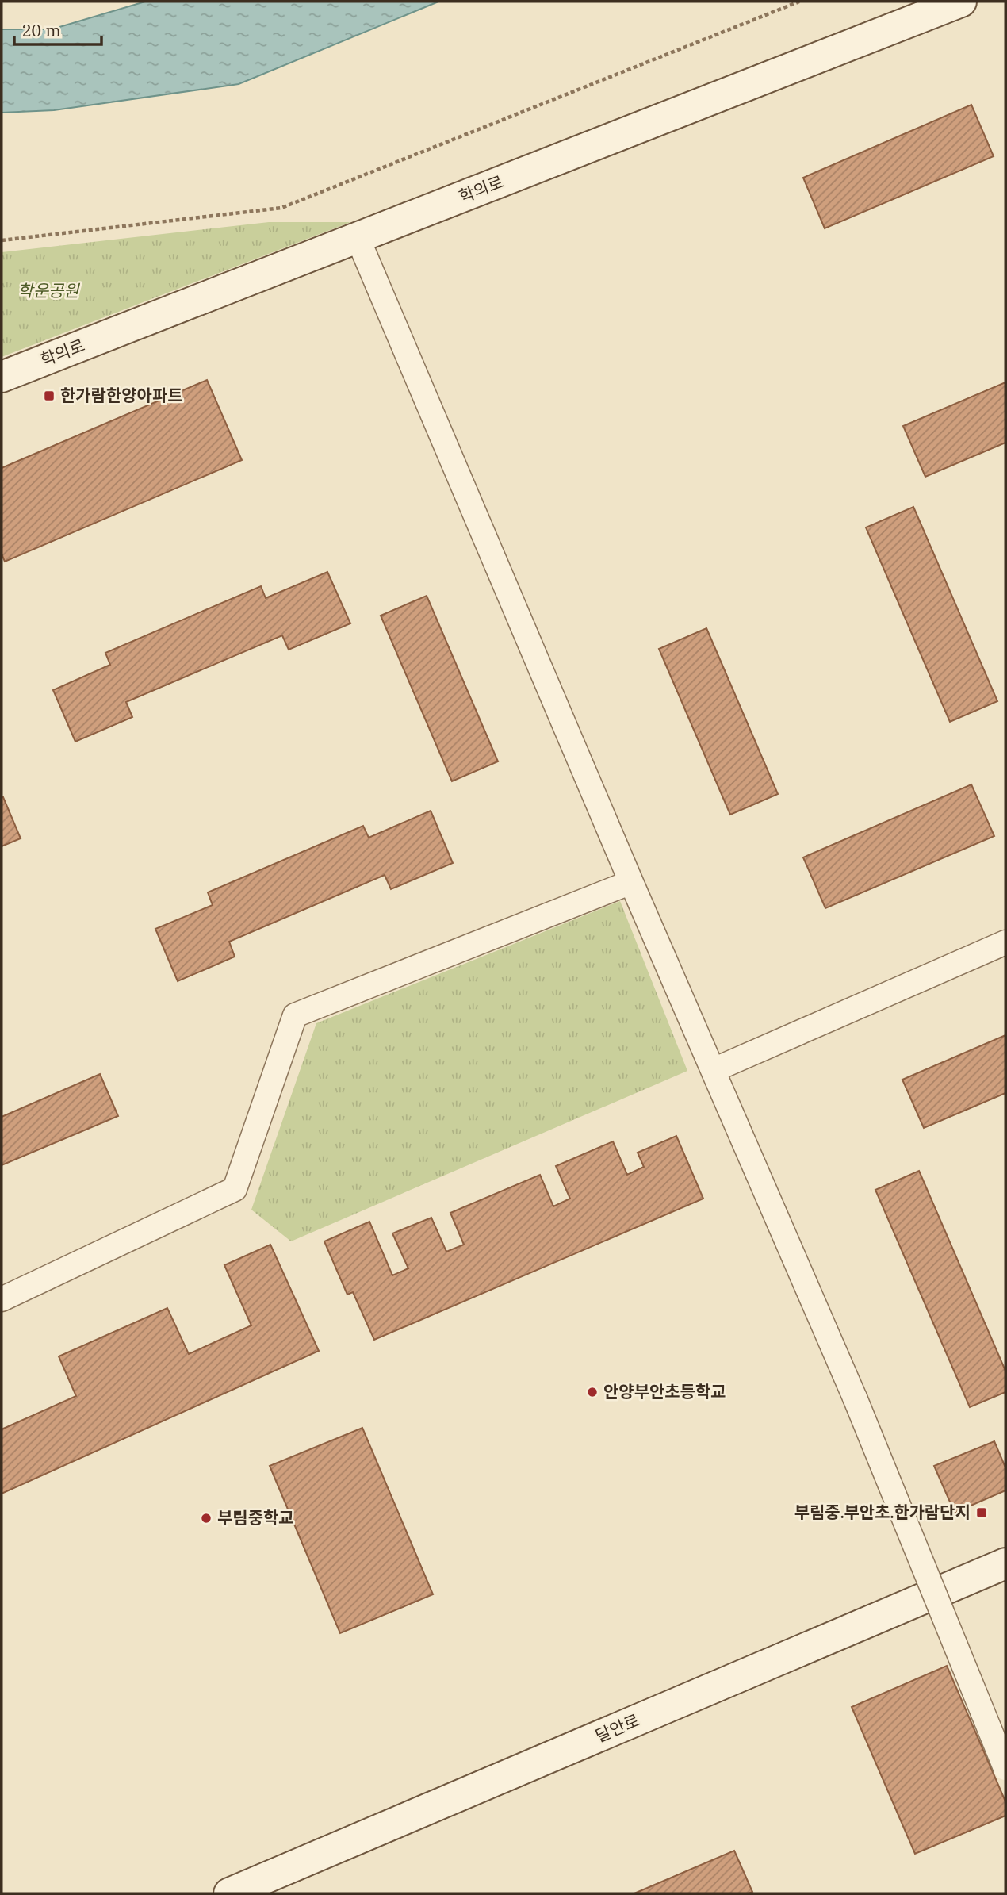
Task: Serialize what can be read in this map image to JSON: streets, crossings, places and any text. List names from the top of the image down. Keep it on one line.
{"streets":{"street":["학의로","달안로"]},"parks":["학운공원"],"places":{"transit":["한가람한양아파트","부림중.부안초.한가람단지"],"other":["안양부안초등학교","부림중학교"]},"scale_bar":"20 m"}
